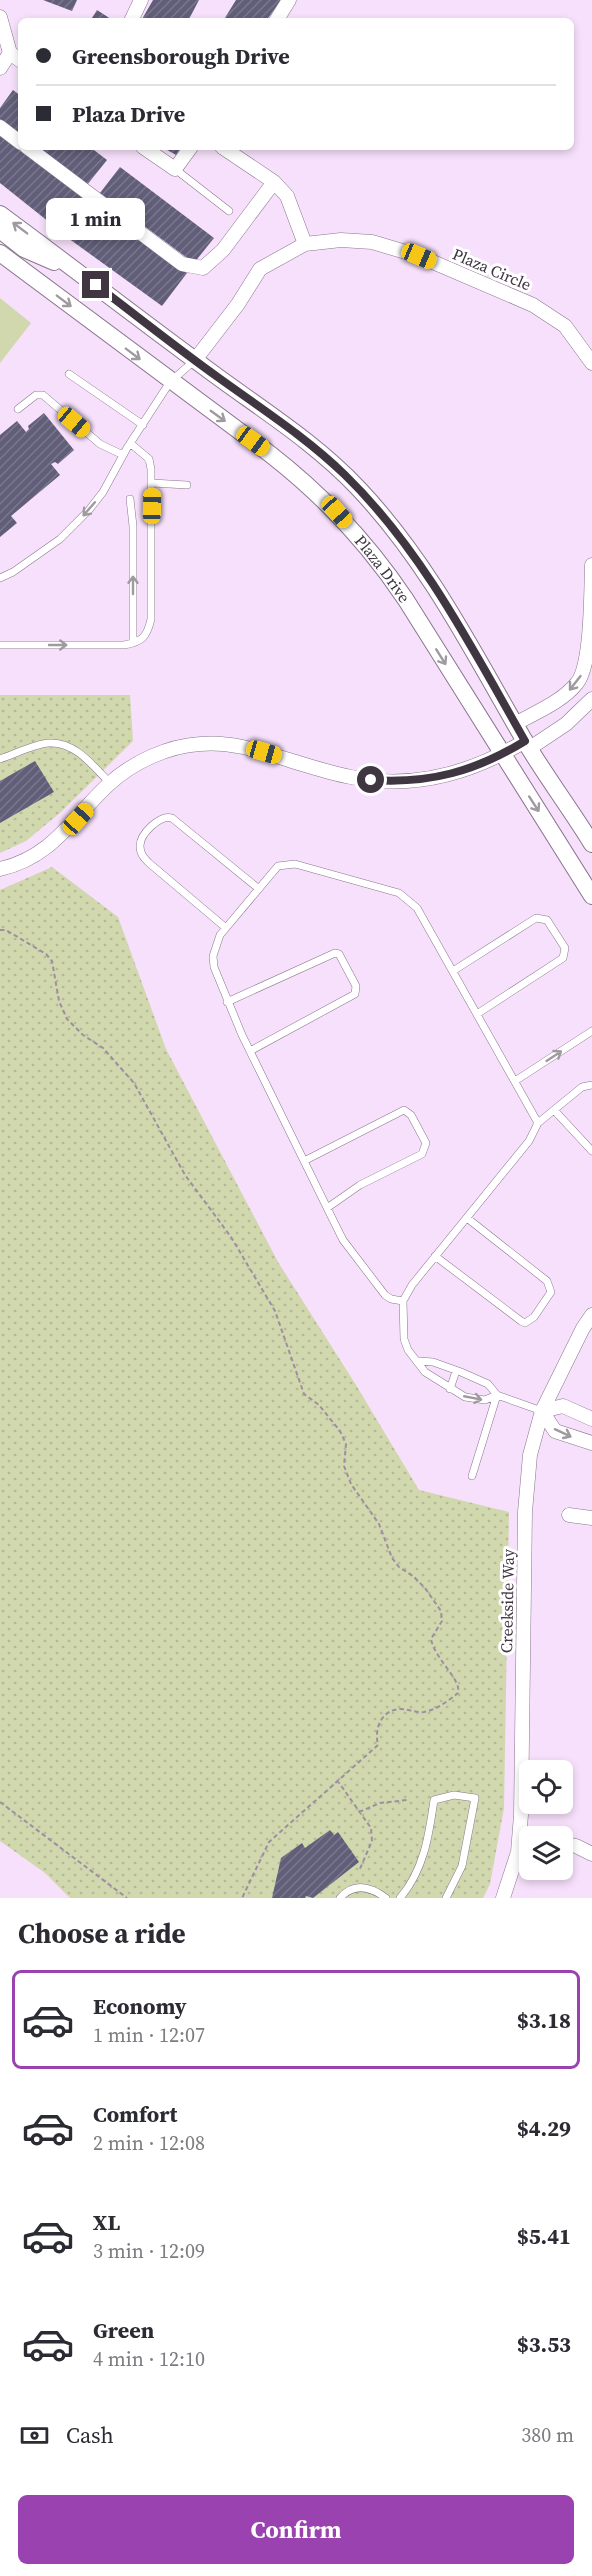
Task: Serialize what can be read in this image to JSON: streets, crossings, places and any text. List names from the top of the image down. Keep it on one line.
{"streets":{"street":["Plaza Circle","Plaza Drive","Creekside Way"]},"crossings":[["Plaza Circle","Plaza Drive"]],"page":{"banner":["Greensborough Drive","Plaza Drive"],"bubble":"1 min","heading":"Choose a ride","list":[{"name":"Economy","note":"1 min · 12:07","value":"$3.18"},{"name":"Comfort","note":"2 min · 12:08","value":"$4.29"},{"name":"XL","note":"3 min · 12:09","value":"$5.41"},{"name":"Green","note":"4 min · 12:10","value":"$3.53"}],"pay":["Cash","380 m"],"buttons":"Confirm"}}
